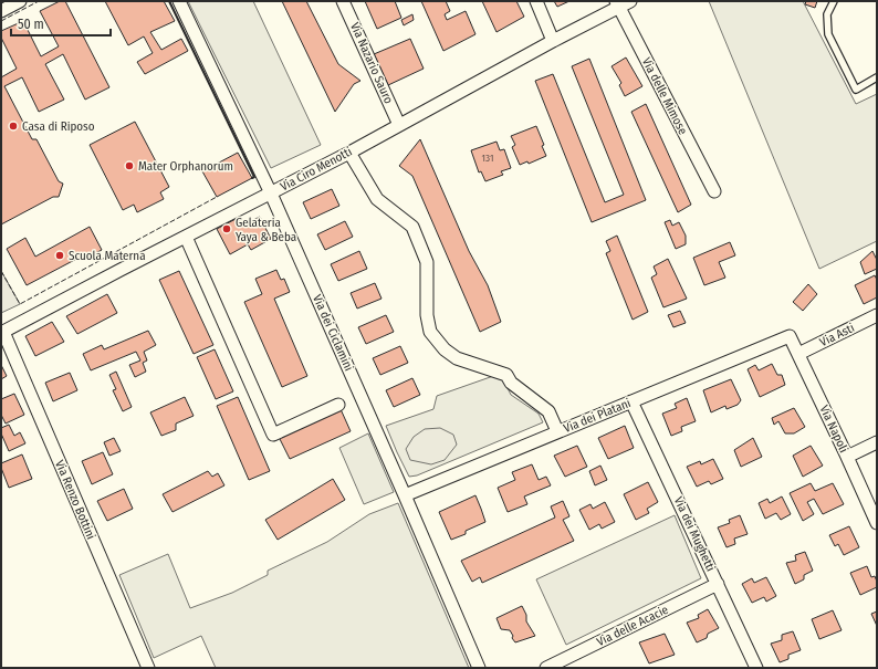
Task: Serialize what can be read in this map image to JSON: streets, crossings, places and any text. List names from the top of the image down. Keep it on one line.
{"streets":{"street":["Via Nazario Sauro","Via delle Mimose","Via Ciro Menotti","Via dei Ciclamini","Via Asti","Via dei Platani","Via Napoli","Via Renzo Bottini","Via dei Mughetti","Via delle Acacie"]},"crossings":[["Via Nazario Sauro","Via Ciro Menotti"],["Via delle Mimose","Via Ciro Menotti"],["Via Ciro Menotti","Via dei Ciclamini"],["Via Ciro Menotti","Via Renzo Bottini"],["Via dei Ciclamini","Via dei Platani"],["Via Asti","Via Napoli"],["Via dei Platani","Via Napoli"],["Via dei Platani","Via dei Mughetti"],["Via dei Mughetti","Via delle Acacie"]],"places":["Casa di Riposo","Mater Orphanorum","Gelateria Yaya & Beba","Scuola Materna"],"house_numbers":["131"],"scale_bar":"50 m"}
